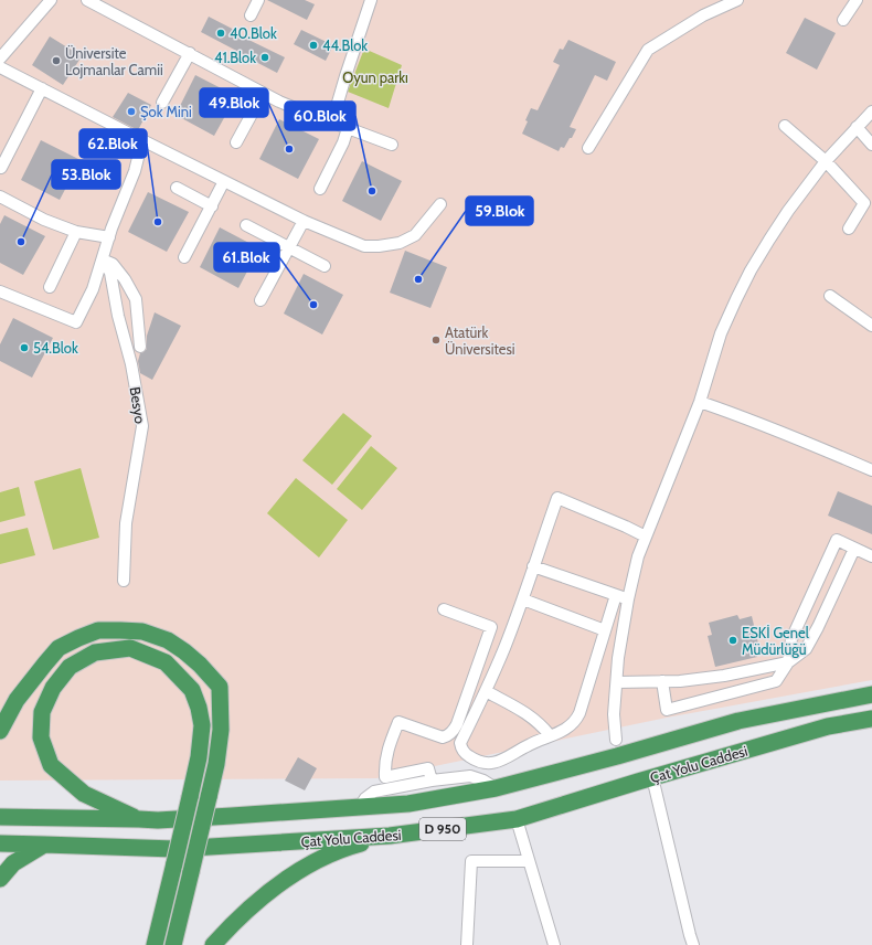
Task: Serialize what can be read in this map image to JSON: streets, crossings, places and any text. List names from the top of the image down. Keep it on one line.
{"streets":{"highway":["Çat Yolu Caddesi","D 950"],"street":["Besyo"]},"parks":["Oyun parkı"],"places":["40.Blok","44.Blok","41.Blok","Üniversite Lojmanlar Camii","Şok Mini","49.Blok","60.Blok","62.Blok","53.Blok","59.Blok","61.Blok","Atatürk Üniversitesi","54.Blok","ESKİ Genel Müdürlüğü"]}
